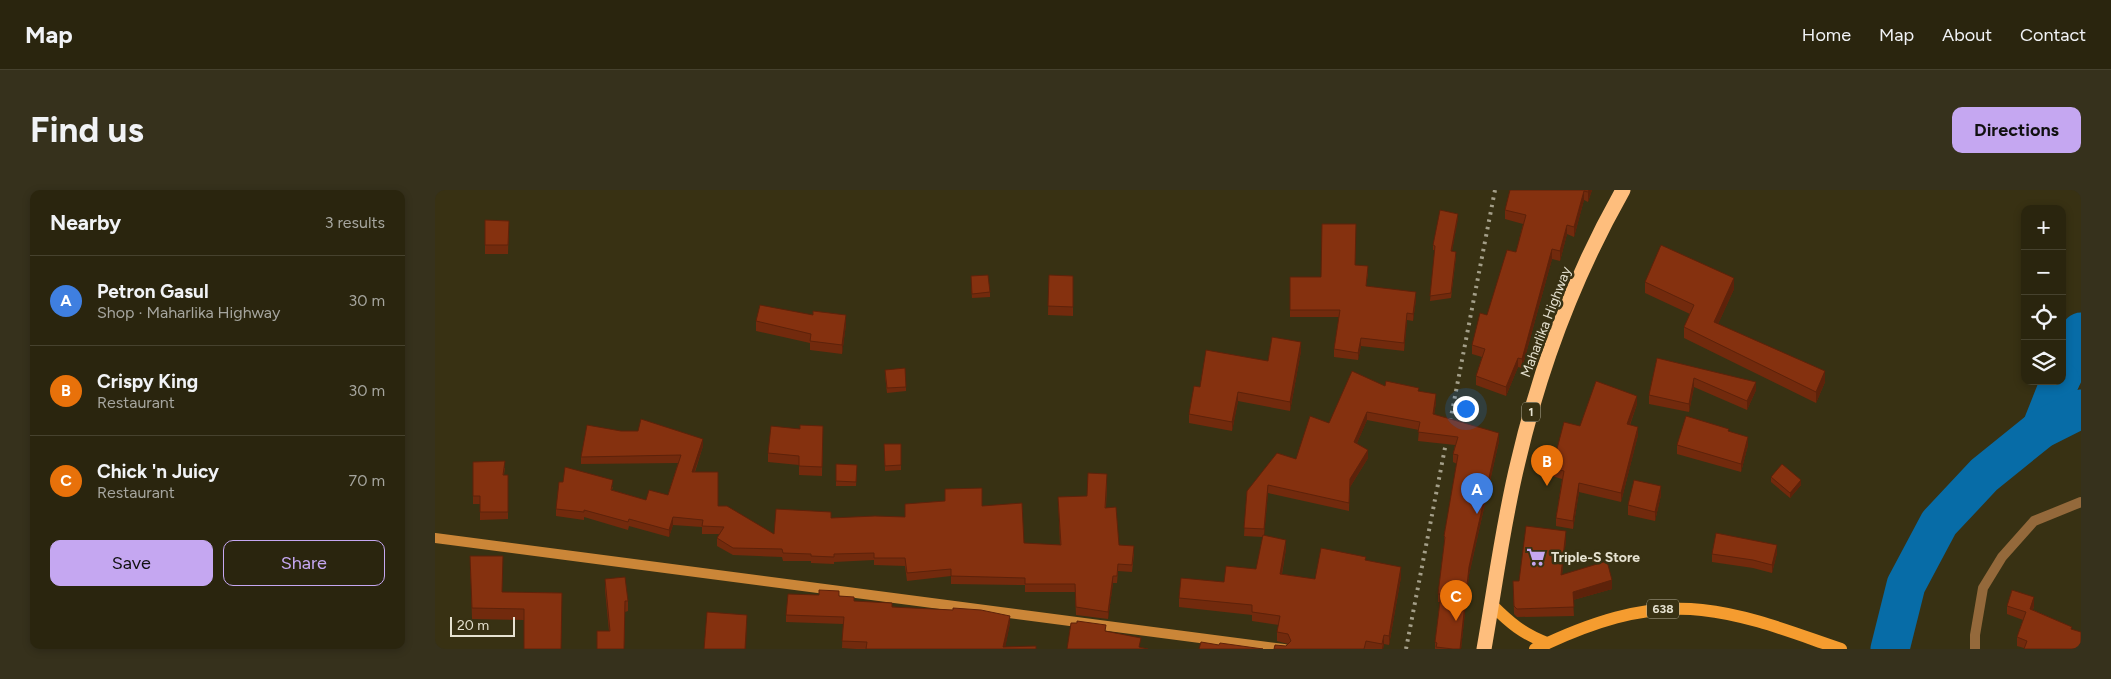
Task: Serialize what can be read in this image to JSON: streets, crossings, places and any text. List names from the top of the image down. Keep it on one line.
{"streets":{"highway":["Maharlika Highway","1"],"main road":["638"]},"places":{"supermarket":["Triple-S Store"]},"scale_bar":"20 m","page":{"header":"Map","nav":["Home","Map","About","Contact"],"buttons":["Directions",["Save","Share"]],"title":"Find us","heading":["Nearby","3 results"],"map_buttons":["+","−"],"list":[{"mark":"A","name":"Petron Gasul","note":"Shop · Maharlika Highway","value":"30 m"},{"mark":"B","name":"Crispy King","note":"Restaurant","value":"30 m"},{"mark":"C","name":"Chick 'n Juicy","note":"Restaurant","value":"70 m"}],"pins":["B","A","C"],"scale":"20 m"}}
